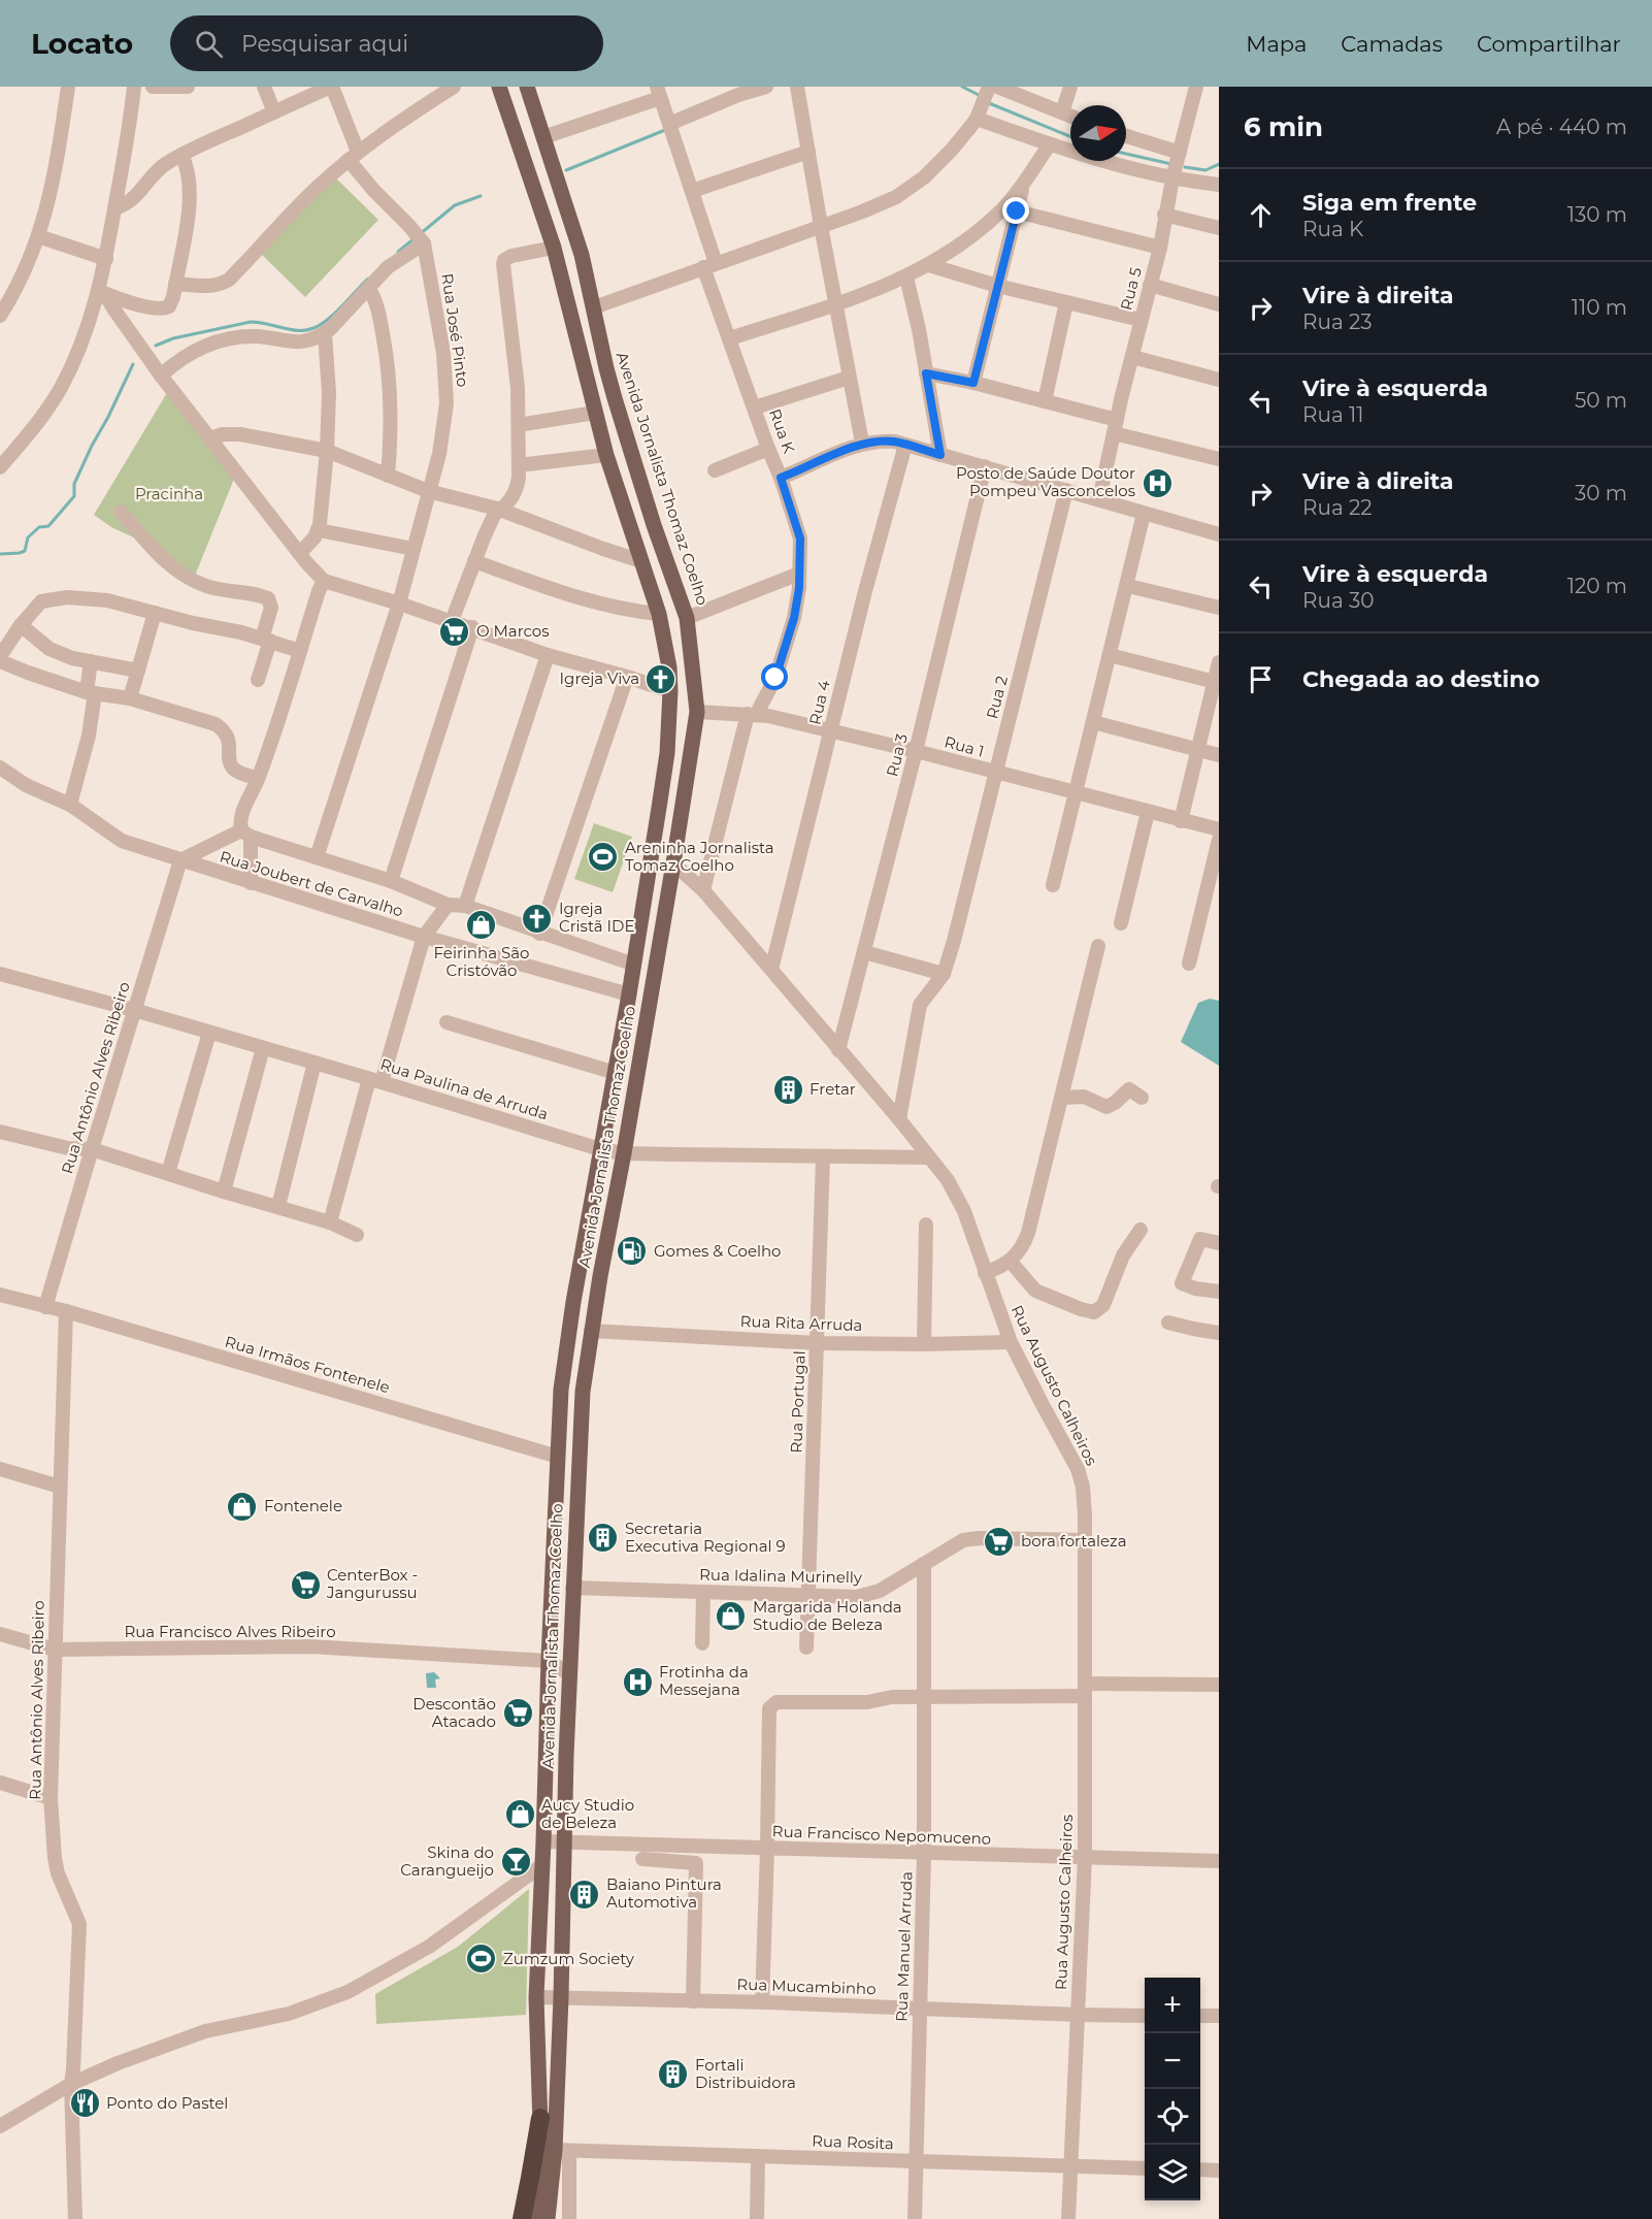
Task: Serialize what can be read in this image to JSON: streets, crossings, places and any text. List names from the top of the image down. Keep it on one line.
{"streets":{"main road":["Avenida Jornalista Thomaz Coelho"],"street":["Rua 5","Rua José Pinto","Rua K","Rua 2","Rua 4","Rua 1","Rua 3","Rua Joubert de Carvalho","Rua Antônio Alves Ribeiro","Rua Paulina de Arruda","Rua Rita Arruda","Rua Irmãos Fontenele","Rua Augusto Calheiros","Rua Portugal","Rua Idalina Murinelly","Rua Francisco Alves Ribeiro","Rua Francisco Nepomuceno","Rua Manuel Arruda","Rua Mucambinho","Rua Rosita"]},"crossings":[["Rua K","Rua 1"],["Avenida Jornalista Thomaz Coelho","Rua 1"],["Avenida Jornalista Thomaz Coelho","Rua Joubert de Carvalho"],["Avenida Jornalista Thomaz Coelho","Rua Paulina de Arruda"],["Avenida Jornalista Thomaz Coelho","Rua Rita Arruda"],["Avenida Jornalista Thomaz Coelho","Rua Irmãos Fontenele"],["Avenida Jornalista Thomaz Coelho","Rua Augusto Calheiros"],["Avenida Jornalista Thomaz Coelho","Rua Idalina Murinelly"],["Avenida Jornalista Thomaz Coelho","Rua Francisco Alves Ribeiro"],["Avenida Jornalista Thomaz Coelho","Rua Francisco Nepomuceno"],["Avenida Jornalista Thomaz Coelho","Rua Mucambinho"],["Avenida Jornalista Thomaz Coelho","Rua Rosita"],["Rua 2","Rua 1"],["Rua 2","Rua Augusto Calheiros"],["Rua 4","Rua 1"],["Rua 4","Rua Augusto Calheiros"],["Rua 1","Rua 3"],["Rua 3","Rua Augusto Calheiros"],["Rua Joubert de Carvalho","Rua Antônio Alves Ribeiro"],["Rua Antônio Alves Ribeiro","Rua Paulina de Arruda"],["Rua Antônio Alves Ribeiro","Rua Irmãos Fontenele"],["Rua Antônio Alves Ribeiro","Rua Francisco Alves Ribeiro"],["Rua Paulina de Arruda","Rua Augusto Calheiros"],["Rua Paulina de Arruda","Rua Portugal"],["Rua Rita Arruda","Rua Augusto Calheiros"],["Rua Rita Arruda","Rua Portugal"],["Rua Augusto Calheiros","Rua Idalina Murinelly"],["Rua Augusto Calheiros","Rua Francisco Nepomuceno"],["Rua Augusto Calheiros","Rua Mucambinho"],["Rua Augusto Calheiros","Rua Rosita"],["Rua Portugal","Rua Idalina Murinelly"],["Rua Idalina Murinelly","Rua Manuel Arruda"],["Rua Francisco Nepomuceno","Rua Manuel Arruda"],["Rua Manuel Arruda","Rua Mucambinho"],["Rua Manuel Arruda","Rua Rosita"]],"parks":["Pracinha"],"places":{"hospital":["Posto de Saúde Doutor Pompeu Vasconcelos","Frotinha da Messejana"],"supermarket":["O Marcos","bora fortaleza","CenterBox - Jangurussu","Descontão Atacado"],"church":["Igreja Viva","Igreja Cristã IDE"],"sports":["Areninha Jornalista Tomaz Coelho","Zumzum Society"],"shop":["Feirinha São Cristóvão","Fontenele","Margarida Holanda Studio de Beleza","Aucy Studio de Beleza"],"building":["Fretar","Secretaria Executiva Regional 9","Baiano Pintura Automotiva","Fortali Distribuidora"],"fuel station":["Gomes & Coelho"],"bar":["Skina do Carangueijo"],"restaurant":["Ponto do Pastel"]},"north":"right","page":{"header":"Locato","search":"Pesquisar aqui","nav":["Mapa","Camadas","Compartilhar"],"heading":["6 min","A pé · 440 m"],"list":[["Siga em frente","Rua K","130 m"],["Vire à direita","Rua 23","110 m"],["Vire à esquerda","Rua 11","50 m"],["Vire à direita","Rua 22","30 m"],["Vire à esquerda","Rua 30","120 m"],"Chegada ao destino"],"map_buttons":["+","−"]}}
